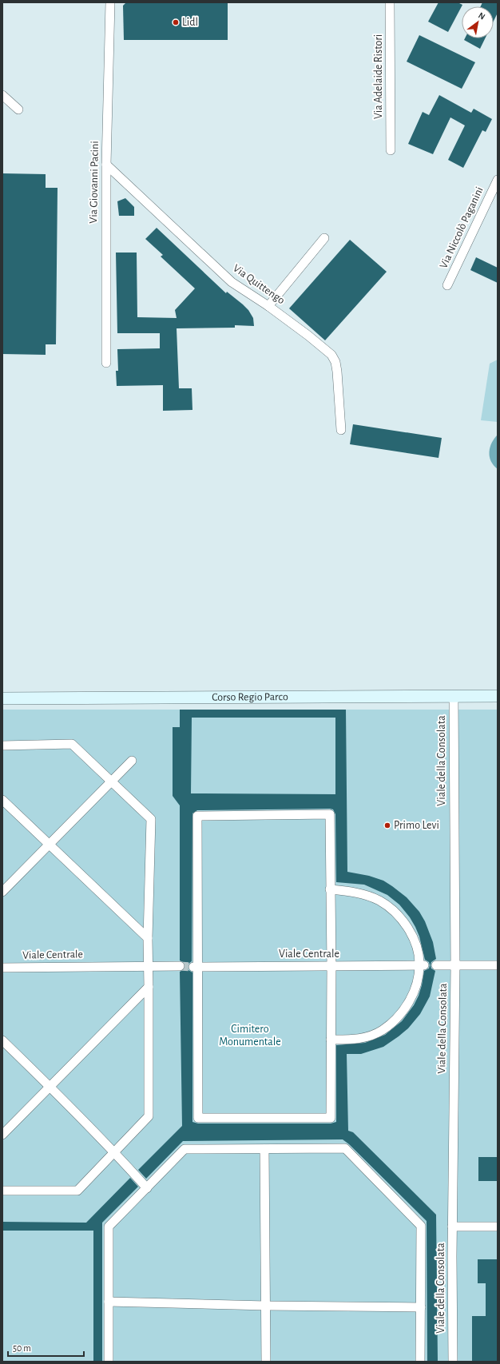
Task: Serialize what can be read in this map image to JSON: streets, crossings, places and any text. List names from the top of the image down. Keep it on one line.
{"streets":{"street":["Via Adelaide Ristori","Via Giovanni Pacini","Via Niccolò Paganini","Via Quittengo","Corso Regio Parco","Viale della Consolata","Viale Centrale"]},"crossings":[["Via Giovanni Pacini","Via Quittengo"],["Corso Regio Parco","Viale della Consolata"]],"parks":["Cimitero Monumentale"],"places":["Lidl","Primo Levi"],"scale_bar":"50 m","north":"top right"}
